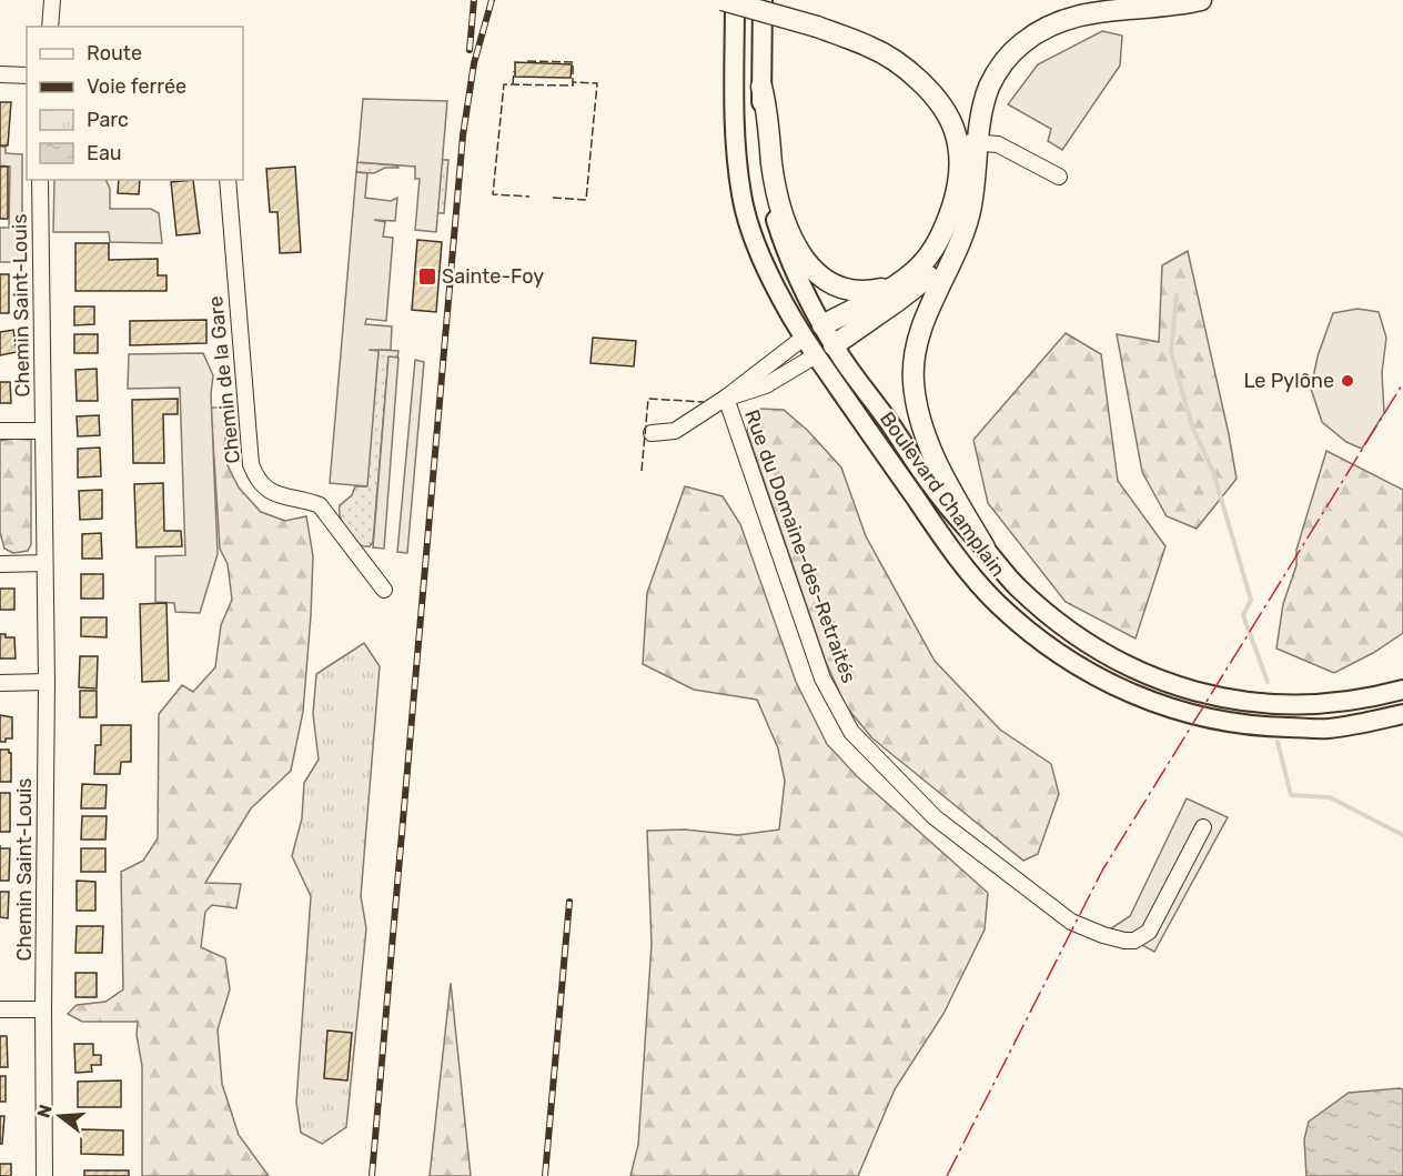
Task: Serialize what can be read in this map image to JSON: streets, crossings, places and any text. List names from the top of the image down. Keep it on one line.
{"streets":{"main road":["Boulevard Champlain"],"street":["Chemin Saint-Louis","Chemin de la Gare","Rue du Domaine-des-Retraités"]},"crossings":[["Boulevard Champlain","Rue du Domaine-des-Retraités"]],"places":{"transit":["Sainte-Foy"],"other":["Le Pylône"]},"legend":["Route","Voie ferrée","Parc","Eau"],"north":"left"}
